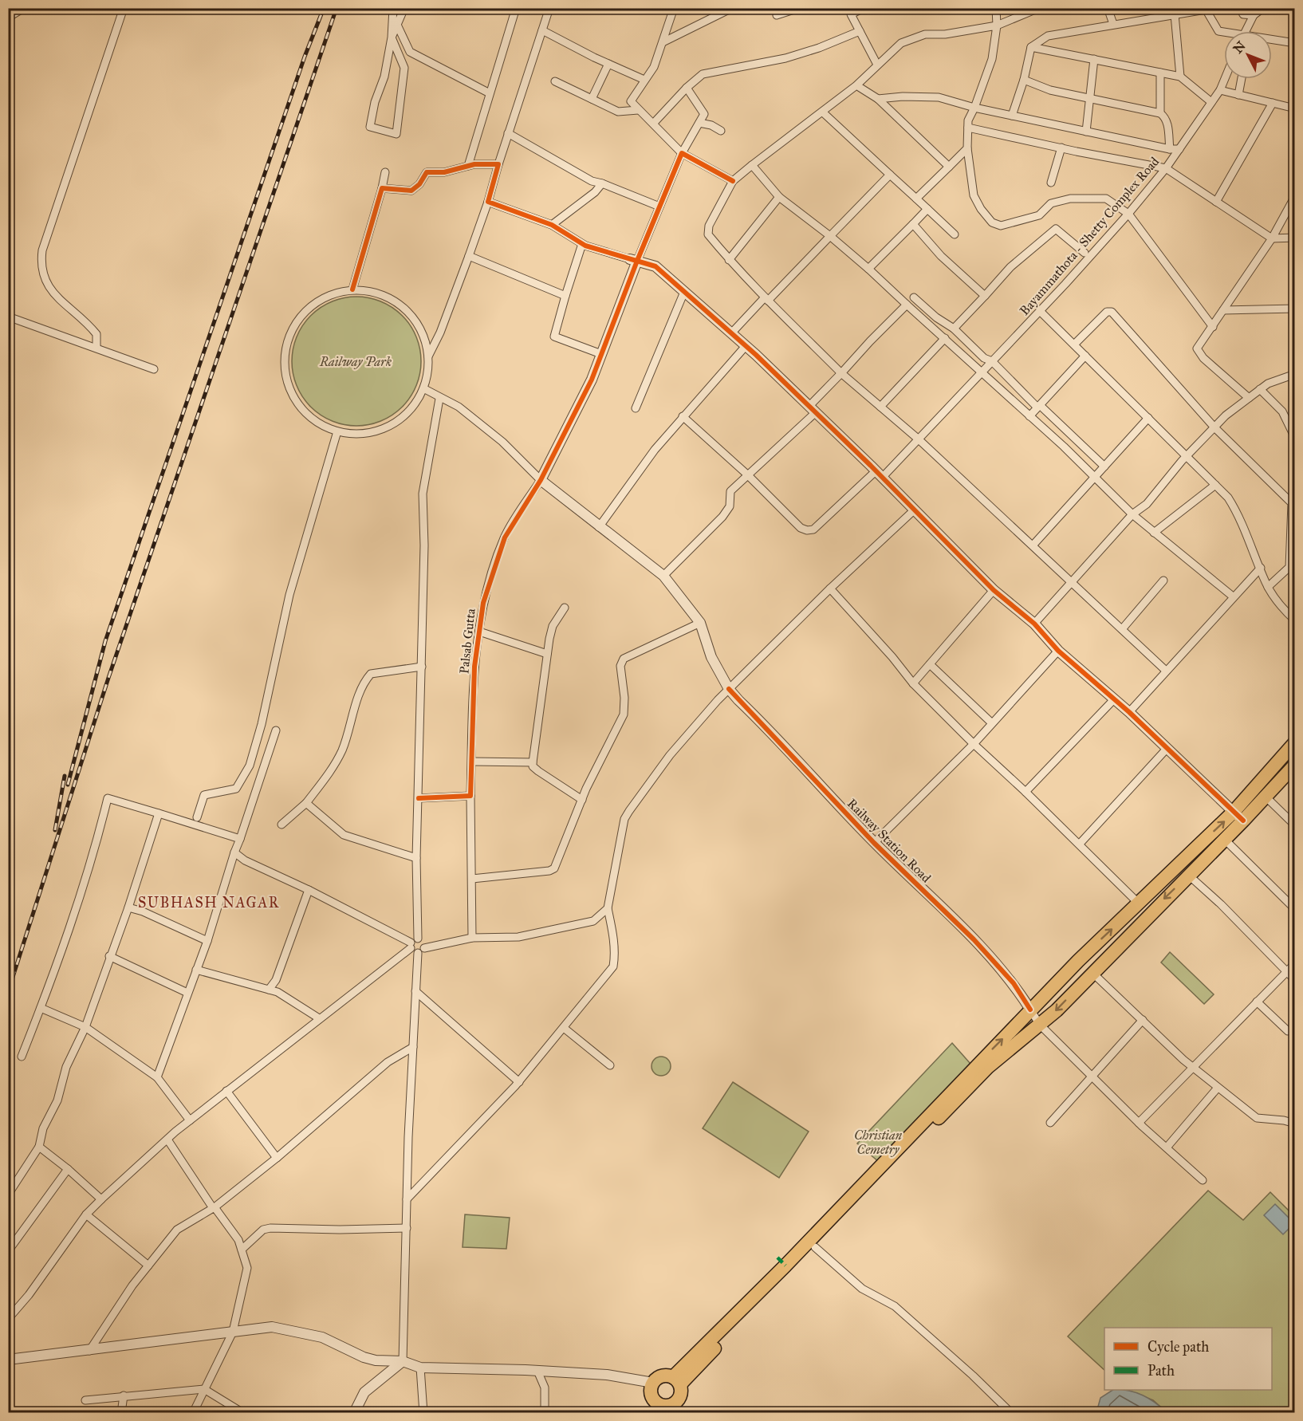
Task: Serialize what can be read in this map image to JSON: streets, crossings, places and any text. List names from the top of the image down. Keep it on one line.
{"streets":{"street":["Bayammathota - Shetty Complex Road","Palsab Gutta","Railway Station Road"]},"crossings":[["Palsab Gutta","Railway Station Road"]],"districts":["SUBHASH NAGAR"],"parks":["Railway Park","Christian Cemetry"],"legend":["Cycle path","Path"],"north":"top left"}
